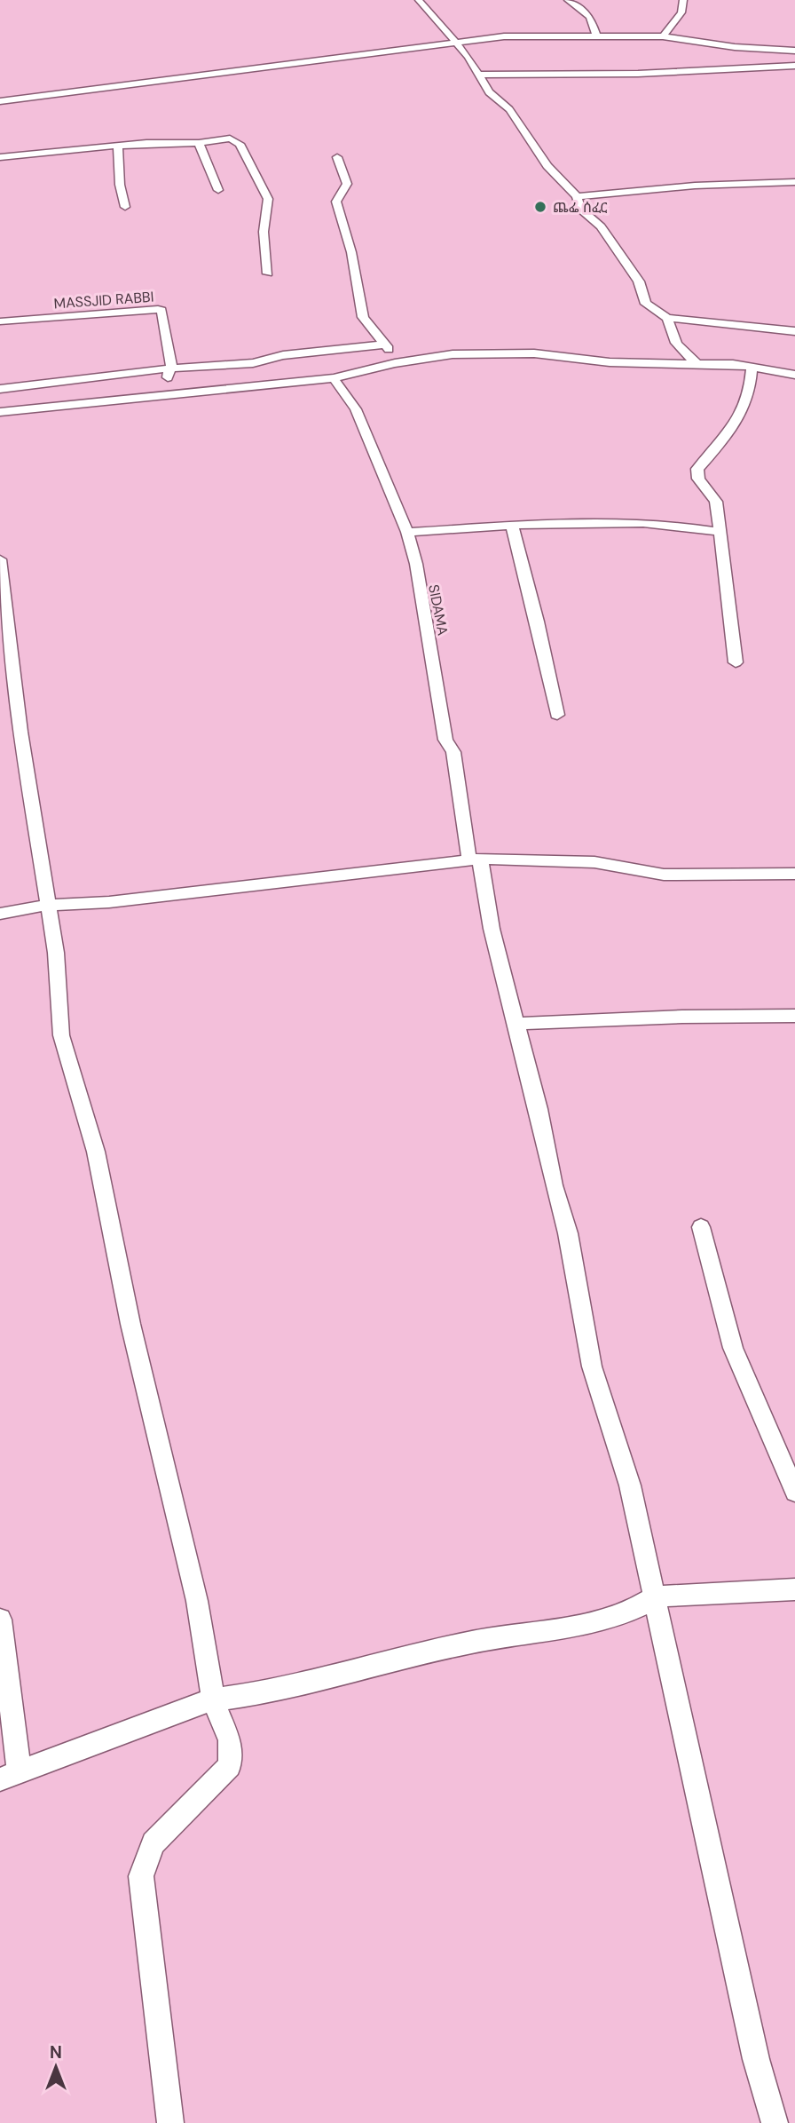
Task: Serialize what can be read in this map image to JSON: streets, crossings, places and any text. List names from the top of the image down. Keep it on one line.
{"streets":{"street":["MASSJID RABBI","SIDAMA"]},"places":["ጨፌ ሰፈር"],"north":"top"}
